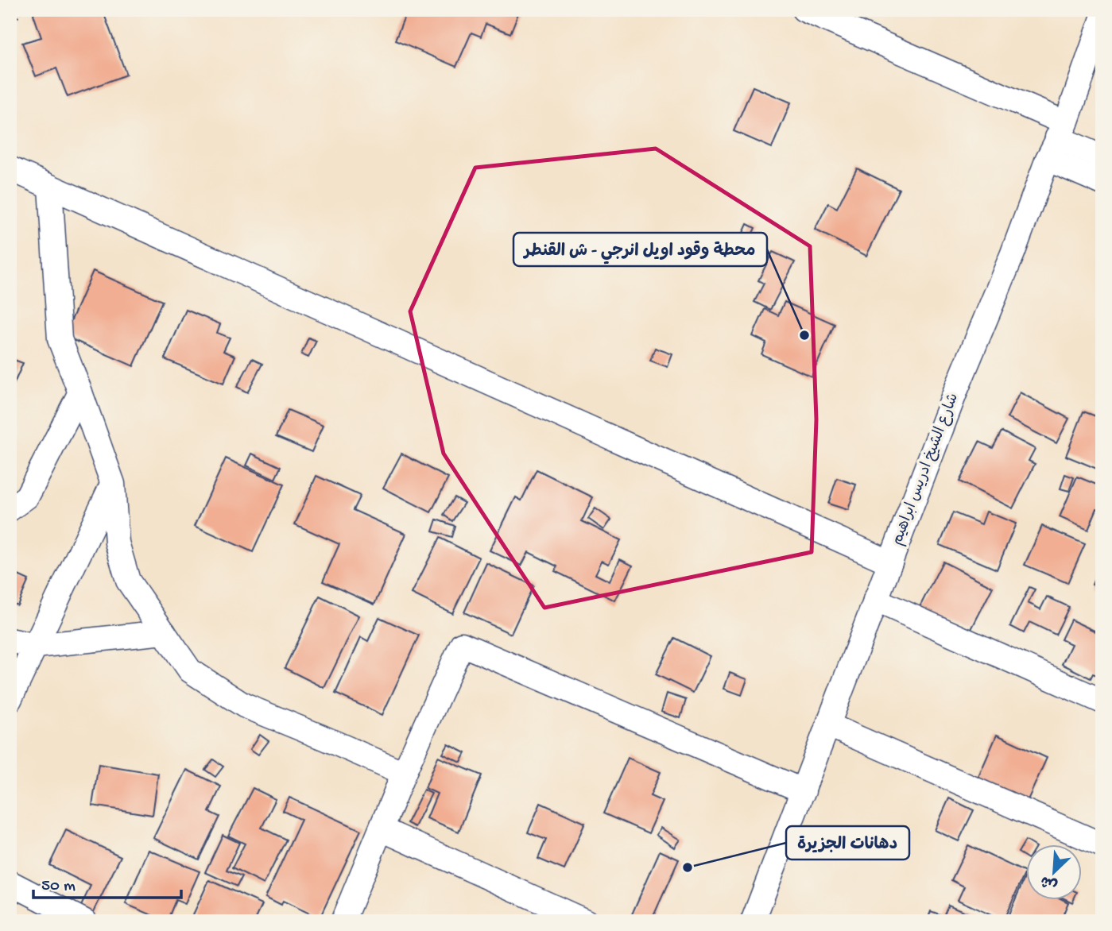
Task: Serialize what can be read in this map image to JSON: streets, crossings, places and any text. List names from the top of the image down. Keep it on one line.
{"streets":{"street":["شارع الشيخ ادريس ابراهيم"]},"places":["محطة وقود اويل انرجي - ش القنطر","دهانات الجزيرة"],"scale_bar":"50 m","north":"bottom left"}
